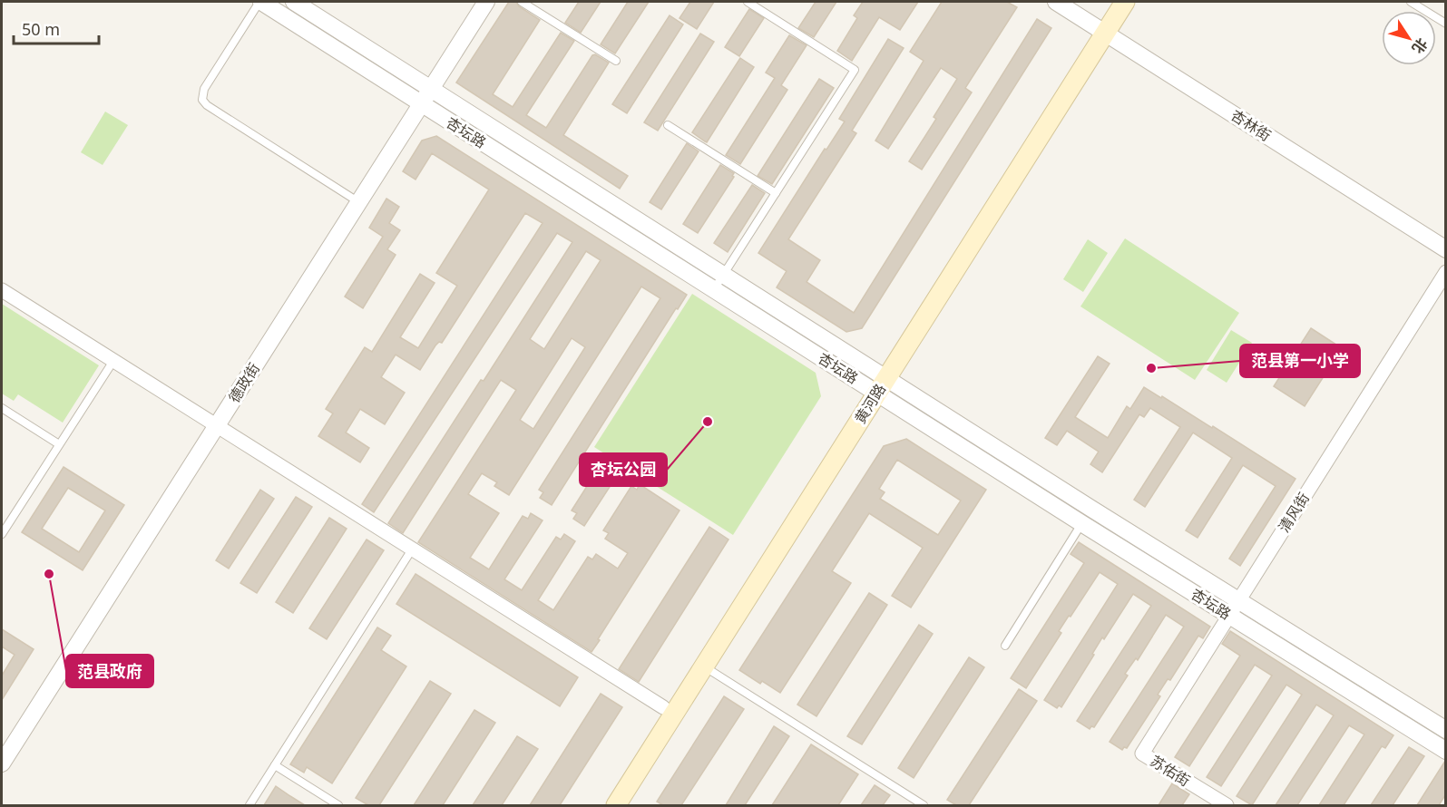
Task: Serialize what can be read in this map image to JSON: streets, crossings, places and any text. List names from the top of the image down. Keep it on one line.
{"streets":{"main road":["黄河路"],"street":["杏林街","杏坛路","德政街","清风街","苏佑街"]},"crossings":[["杏林街","黄河路"],["杏坛路","德政街"],["杏坛路","黄河路"],["杏坛路","清风街"],["清风街","苏佑街"]],"places":["范县第一小学","杏坛公园","范县政府"],"scale_bar":"50 m","north":"bottom right"}
